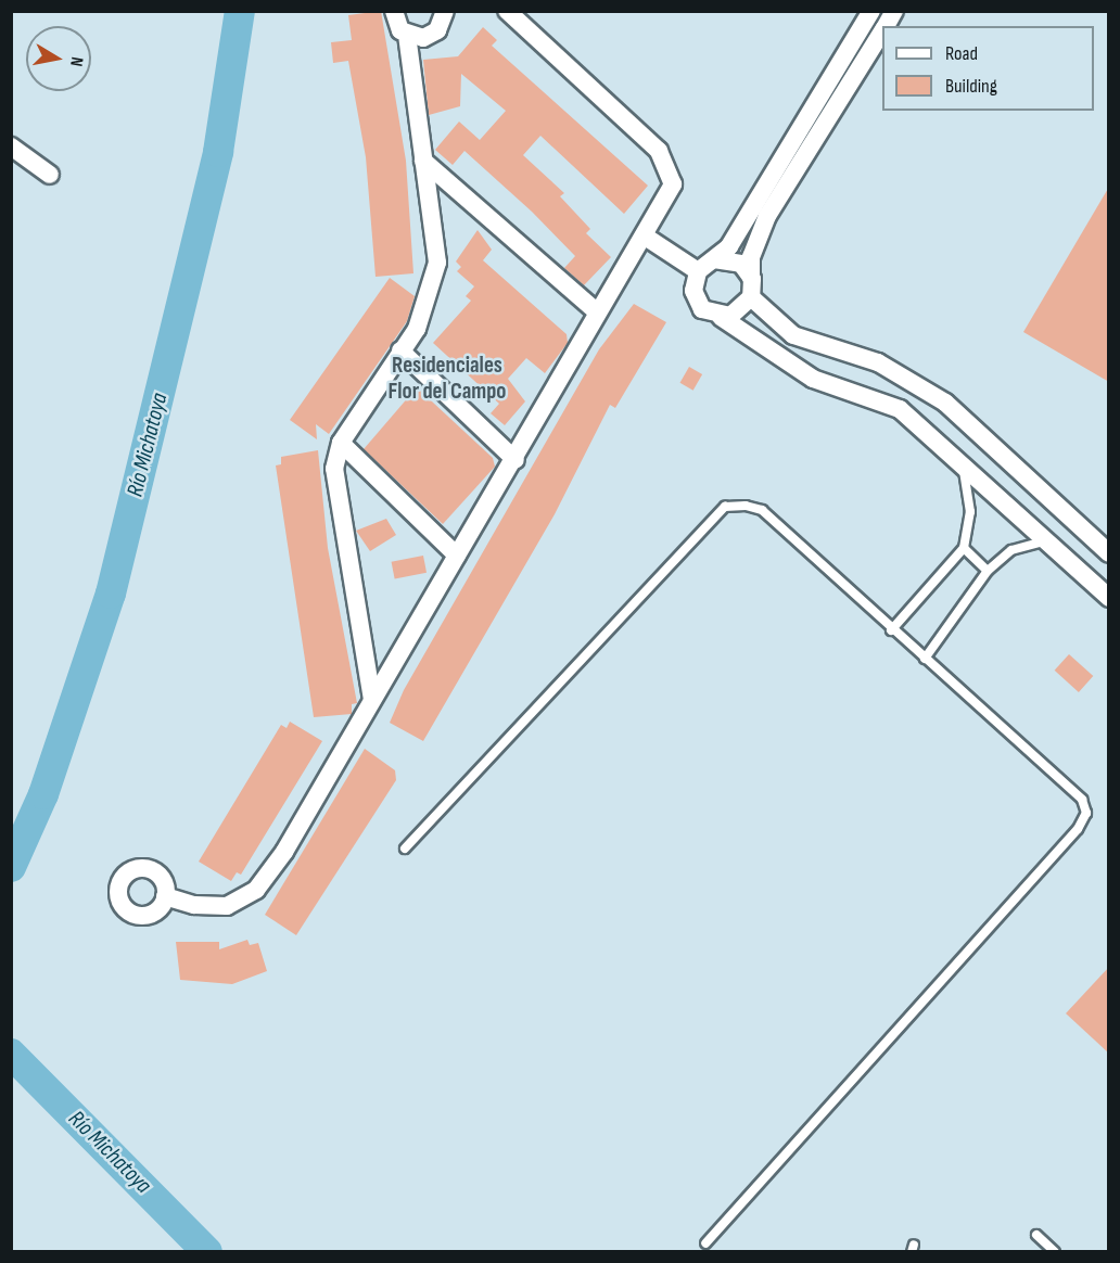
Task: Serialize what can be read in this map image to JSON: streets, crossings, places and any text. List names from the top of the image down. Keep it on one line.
{"districts":["Residenciales Flor del Campo"],"water":["Río Michatoya"],"legend":["Road","Building"],"north":"right"}
